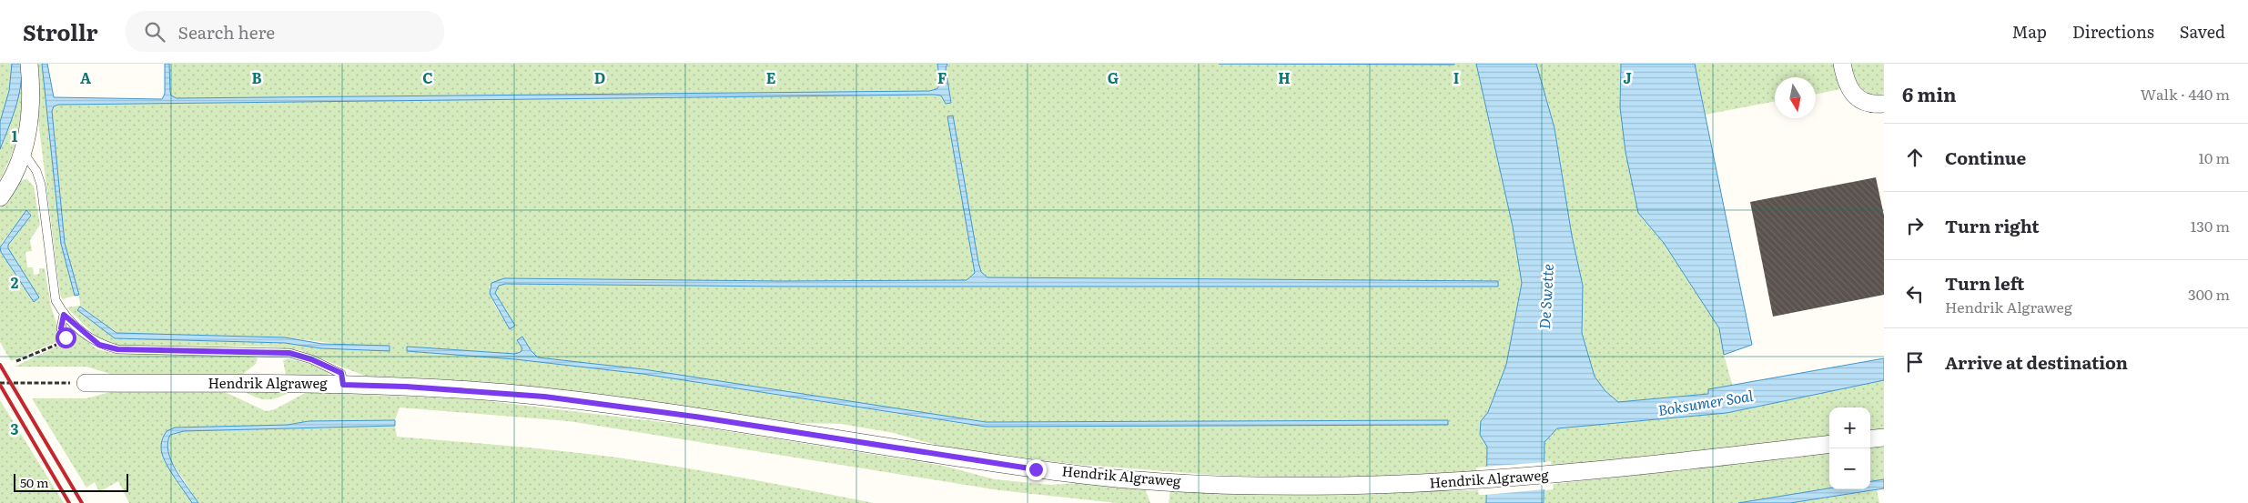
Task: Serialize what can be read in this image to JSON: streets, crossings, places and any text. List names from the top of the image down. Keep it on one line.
{"streets":{"street":["Hendrik Algraweg"]},"water":["De Swette","Boksumer Soal"],"scale_bar":"50 m","north":"bottom","page":{"header":"Strollr","search":"Search here","nav":["Map","Directions","Saved"],"heading":["6 min","Walk · 440 m"],"list":[["Continue","10 m"],["Turn right","130 m"],["Turn left","Hendrik Algraweg","300 m"],"Arrive at destination"],"map_buttons":["+","−"],"scale":"50 m"},"grid":{"columns":["A","B","C","D","E","F","G","H","I","J"],"rows":["1","2","3"]}}
